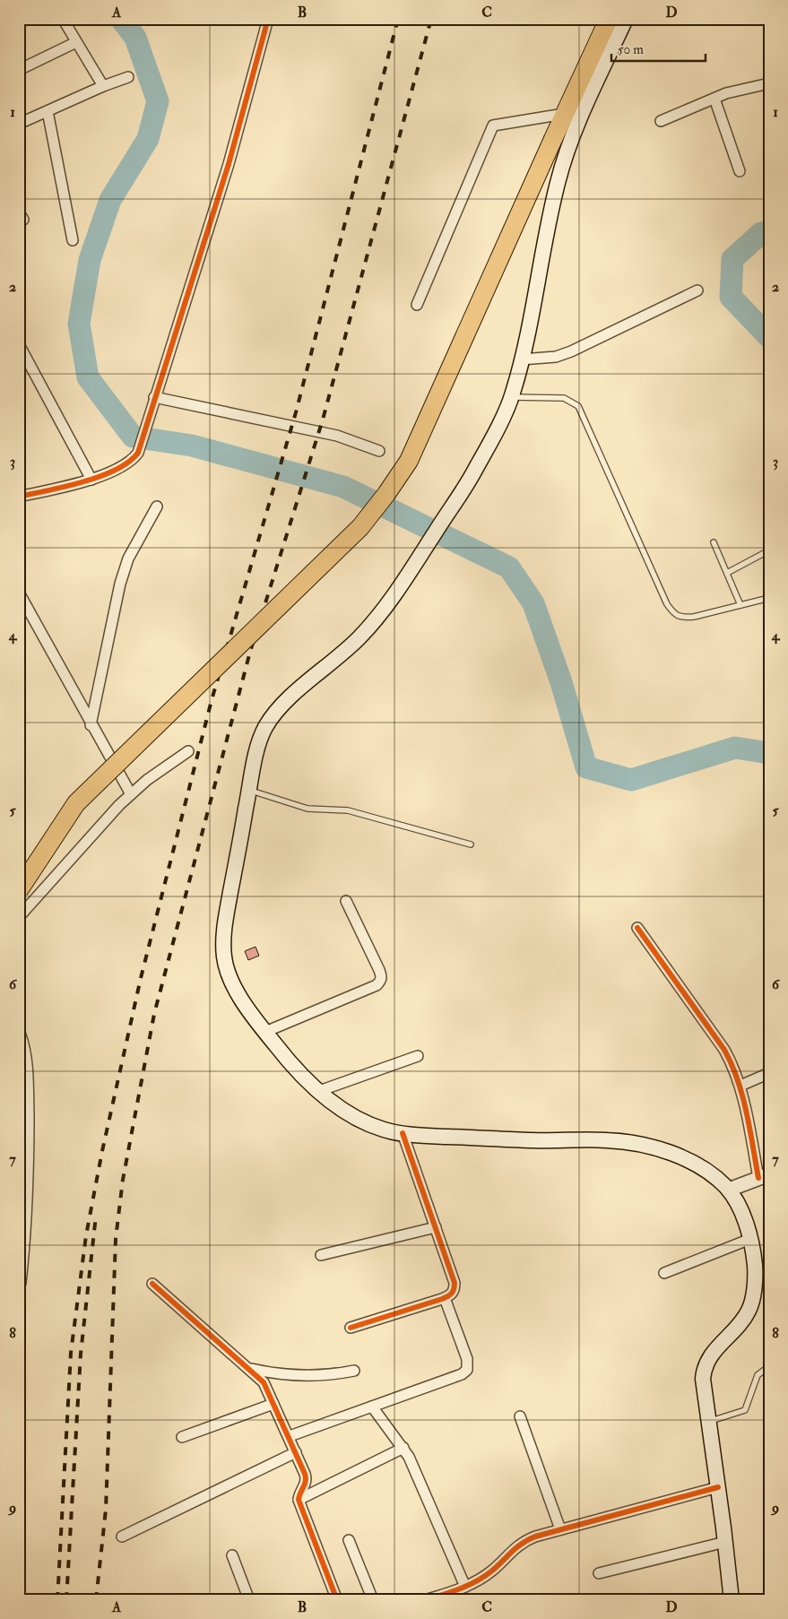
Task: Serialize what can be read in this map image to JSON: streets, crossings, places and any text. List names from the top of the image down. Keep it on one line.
{"scale_bar":"50 m","grid":{"columns":["A","B","C","D"],"rows":["1","2","3","4","5","6","7","8","9"]}}
